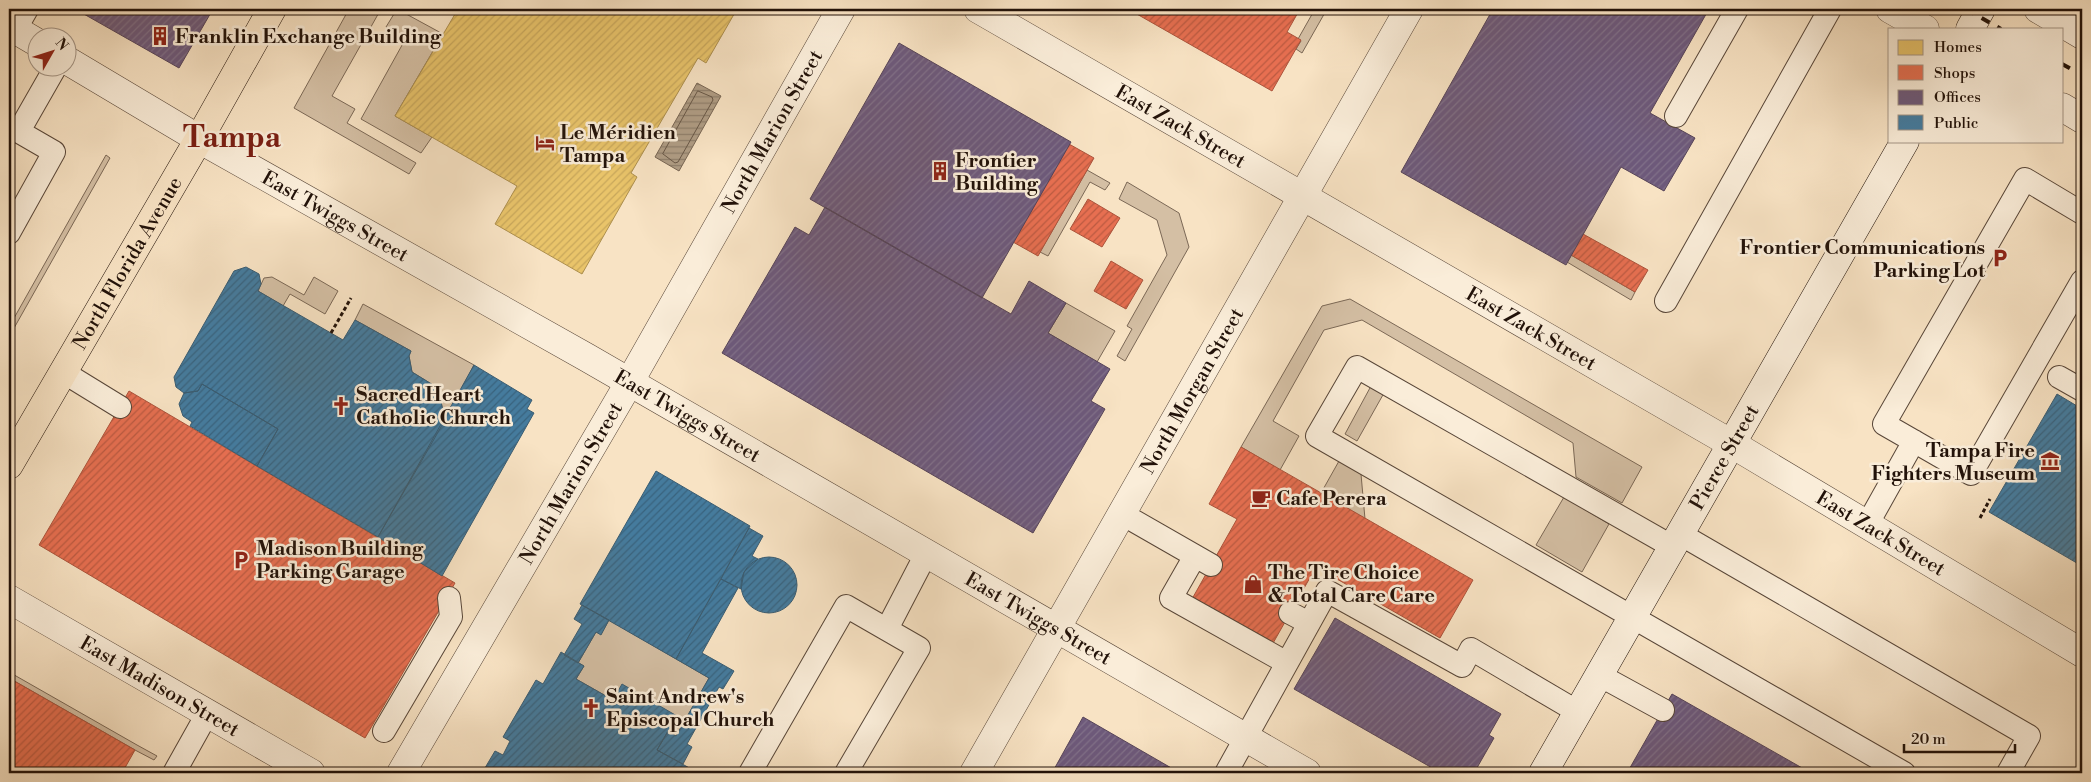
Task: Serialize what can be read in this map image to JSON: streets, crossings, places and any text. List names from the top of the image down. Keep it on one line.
{"streets":{"main road":["North Florida Avenue"],"street":["East Zack Street","North Marion Street","East Twiggs Street","North Morgan Street","Pierce Street","East Madison Street"]},"crossings":[["East Zack Street","North Morgan Street"],["East Zack Street","Pierce Street"],["North Marion Street","East Twiggs Street"],["East Twiggs Street","North Florida Avenue"],["East Twiggs Street","North Morgan Street"]],"districts":["Tampa"],"places":{"building":["Franklin Exchange Building","Frontier Building"],"hotel":["Le Méridien Tampa"],"parking":["Frontier Communications Parking Lot","Madison Building Parking Garage"],"church":["Sacred Heart Catholic Church","Saint Andrew's Episcopal Church"],"museum":["Tampa Fire Fighters Museum"],"cafe":["Cafe Perera"],"shop":["The Tire Choice & Total Care Care"]},"legend":["Homes","Shops","Offices","Public"],"scale_bar":"20 m","north":"top right"}
